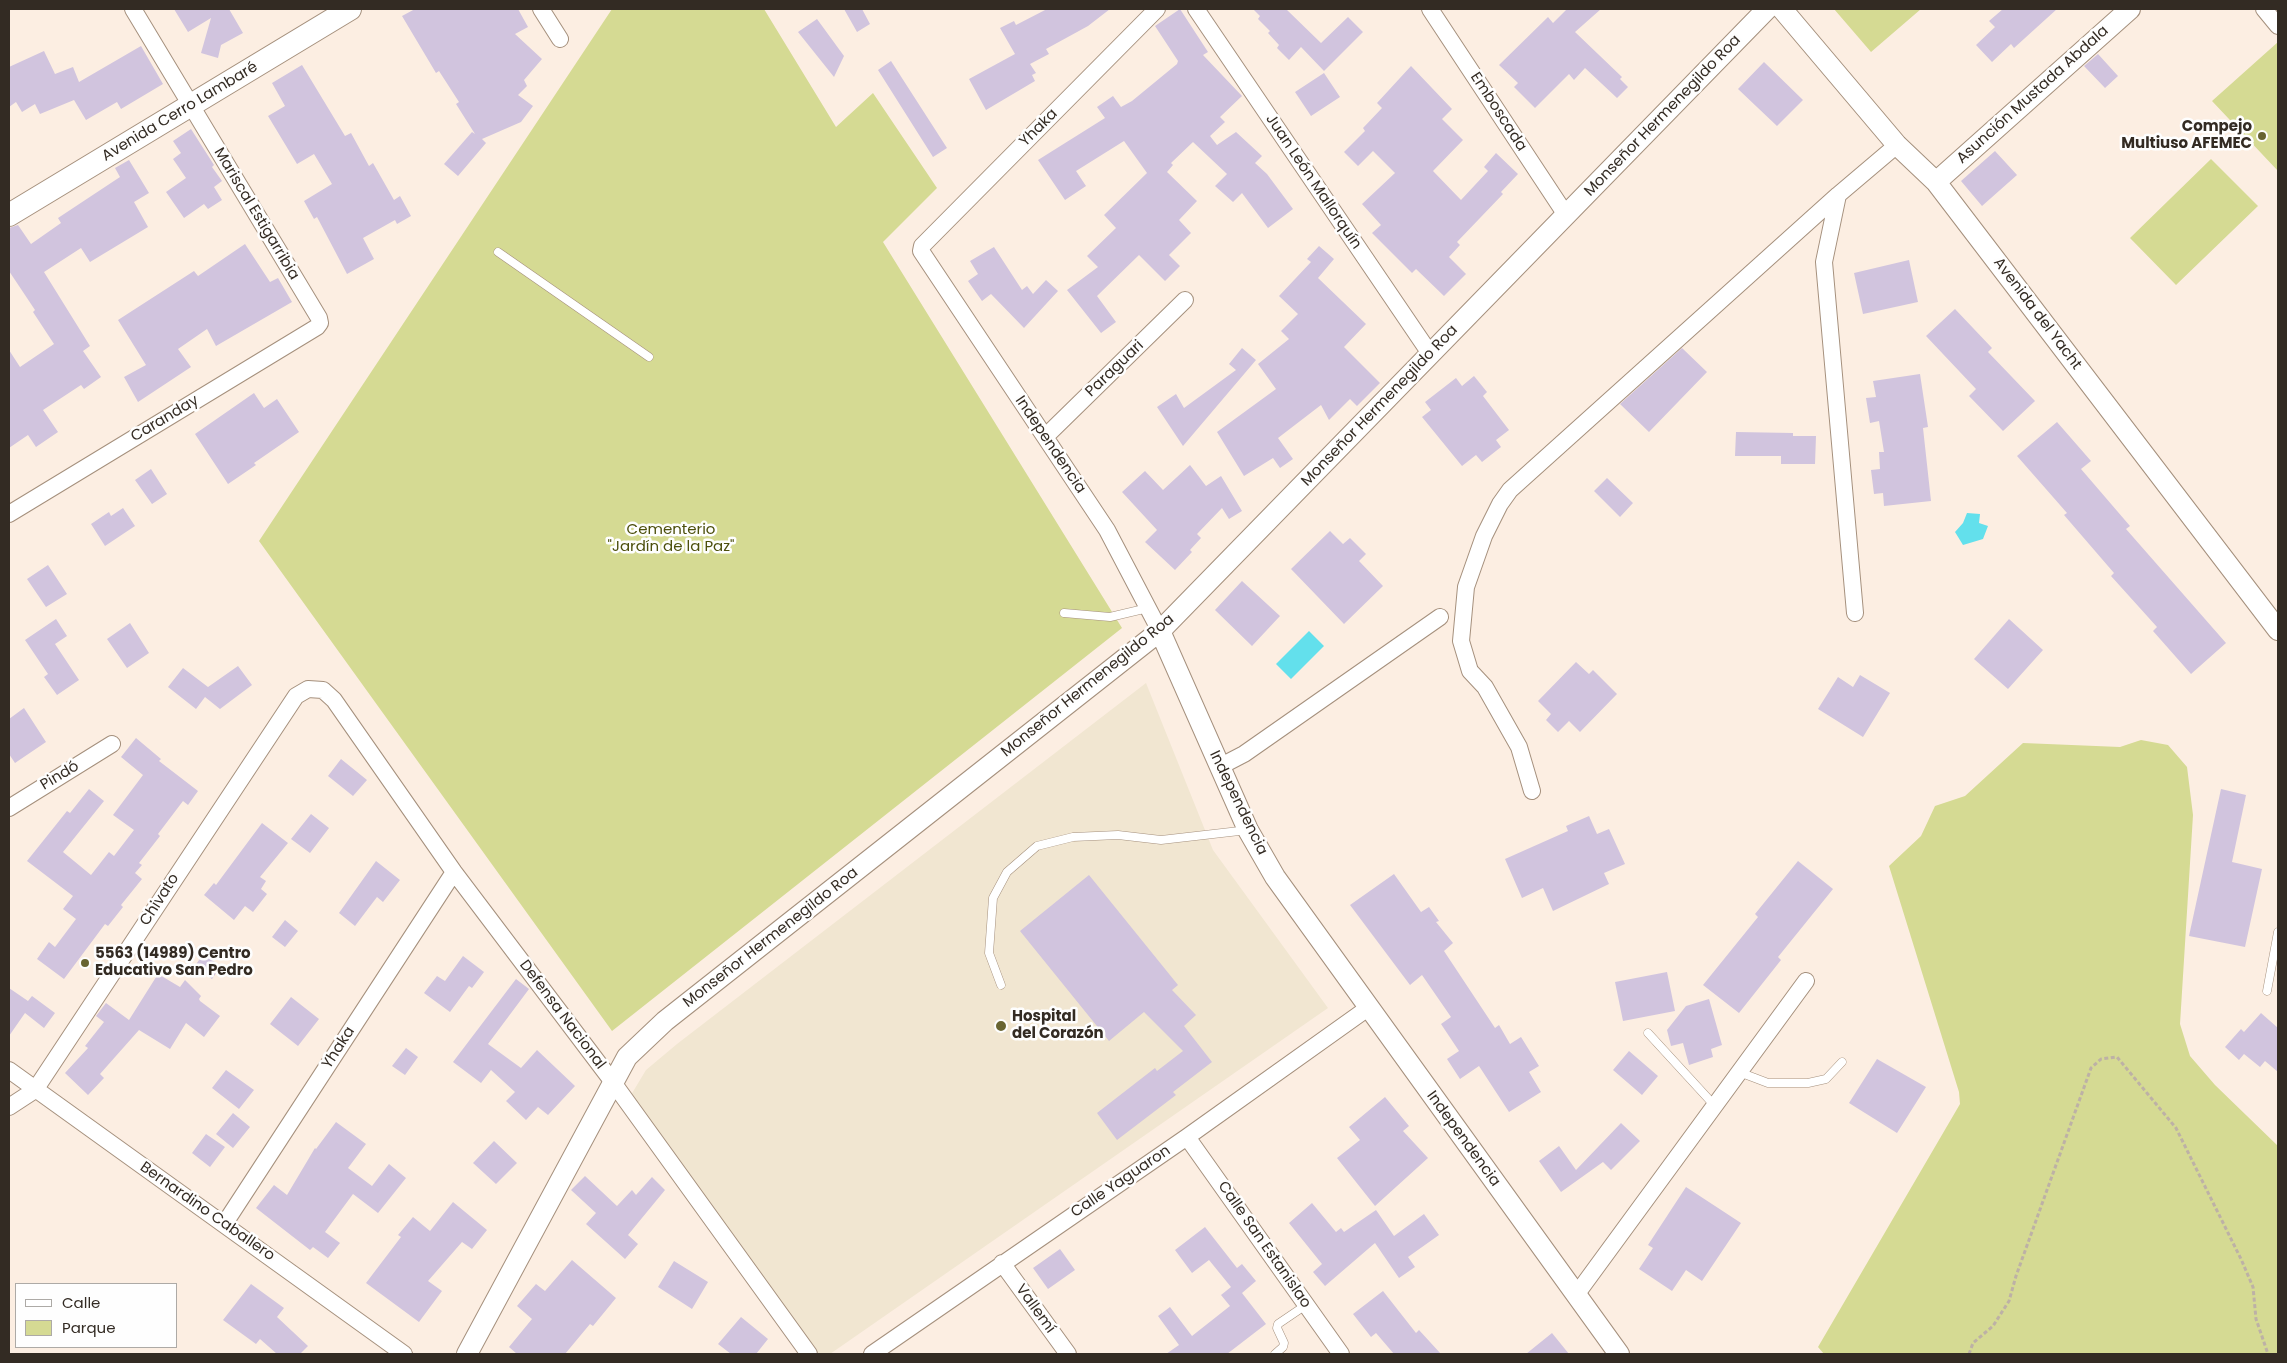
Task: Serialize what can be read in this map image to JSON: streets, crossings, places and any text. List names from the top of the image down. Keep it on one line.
{"streets":{"main road":["Avenida Cerro Lambaré"],"street":["Asunción Mustada Abdala","Emboscada","Monseñor Hermenegildo Roa","Yhaka","Juan León Mallorquín","Mariscal Estigarribia","Avenida del Yacht","Paraguari","Caranday","Independencia","Pindó","Chivato","Defensa Nacional","Calle Yaguaron","Bernardino Caballero","Calle San Estanislao","Vallemí"]},"crossings":[["Asunción Mustada Abdala","Avenida del Yacht"],["Avenida Cerro Lambaré","Mariscal Estigarribia"],["Emboscada","Monseñor Hermenegildo Roa"],["Monseñor Hermenegildo Roa","Juan León Mallorquín"],["Monseñor Hermenegildo Roa","Independencia"],["Monseñor Hermenegildo Roa","Defensa Nacional"],["Yhaka","Independencia"],["Yhaka","Defensa Nacional"],["Yhaka","Bernardino Caballero"],["Mariscal Estigarribia","Caranday"],["Paraguari","Independencia"],["Independencia","Calle Yaguaron"],["Chivato","Defensa Nacional"],["Chivato","Bernardino Caballero"],["Calle Yaguaron","Calle San Estanislao"],["Calle Yaguaron","Vallemí"]],"parks":["Cementerio \"Jardín de la Paz\""],"places":["Compejo Multiuso AFEMEC","5563 (14989) Centro Educativo San Pedro","Hospital del Corazón"],"legend":["Calle","Parque"]}
